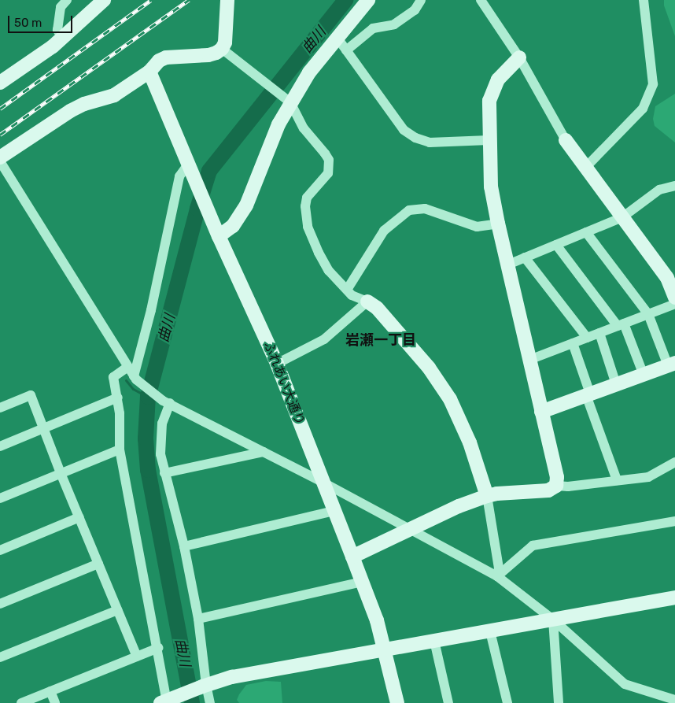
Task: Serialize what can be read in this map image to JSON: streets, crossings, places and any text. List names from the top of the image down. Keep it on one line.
{"streets":{"street":["ふれあい大通り"]},"districts":["岩瀬一丁目"],"water":["曲川"],"scale_bar":"50 m"}
